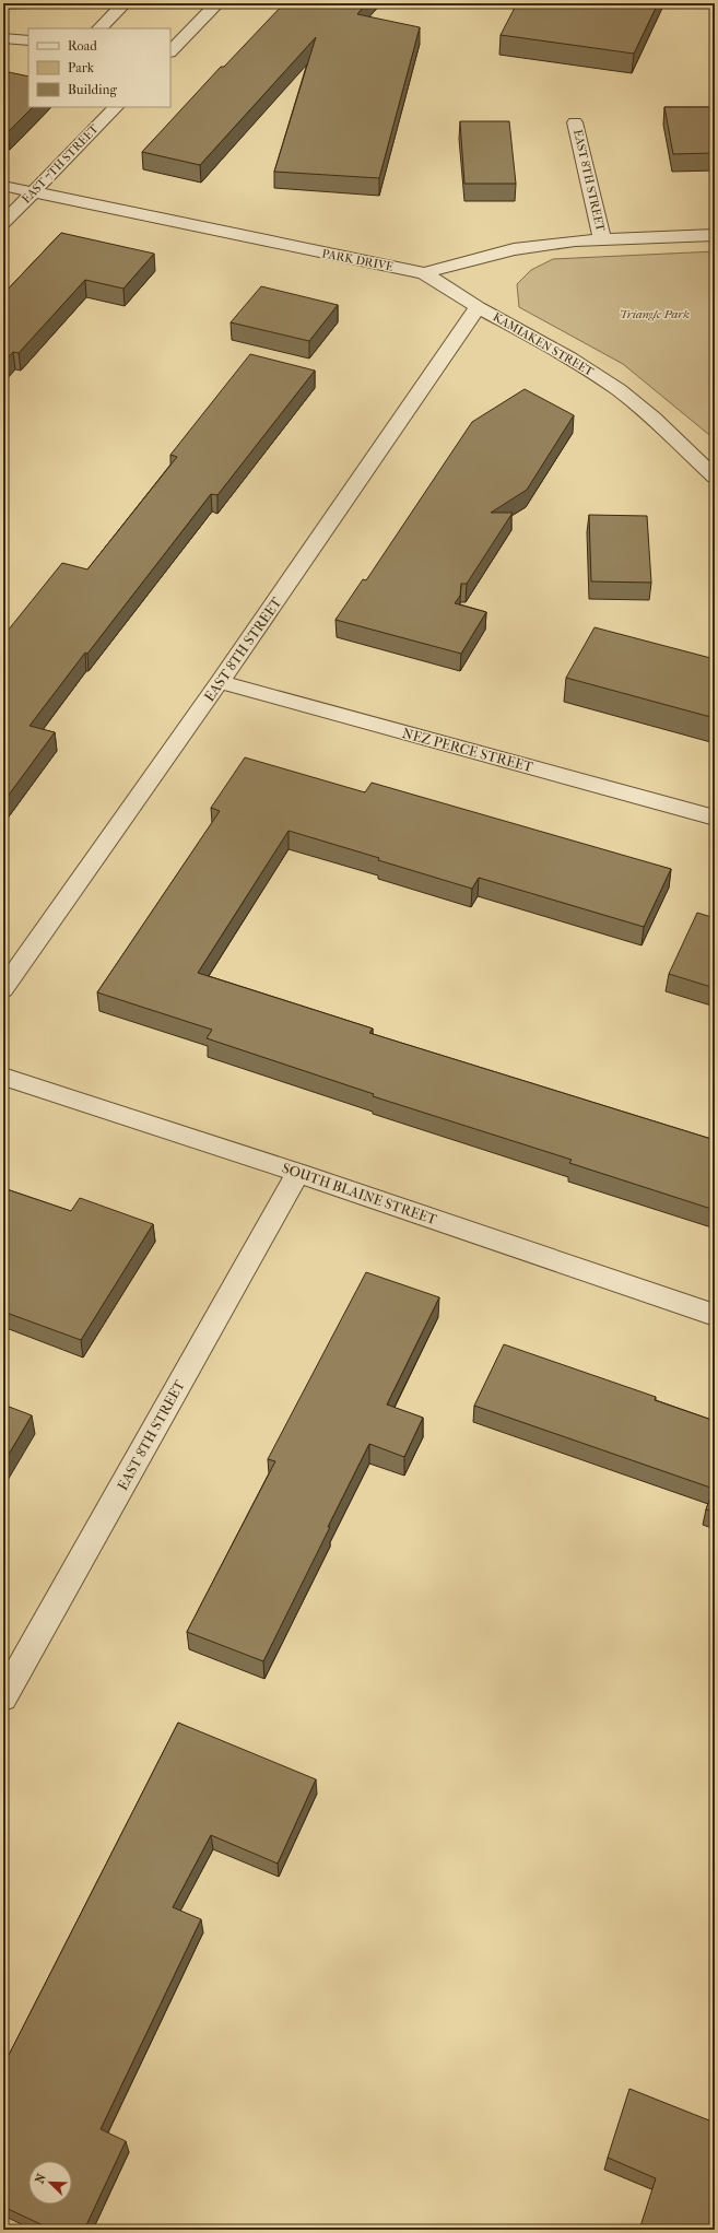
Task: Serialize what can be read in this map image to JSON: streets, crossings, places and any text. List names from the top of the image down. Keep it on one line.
{"streets":{"street":["EAST 7TH STREET","EAST 8TH STREET","PARK DRIVE","KAMIAKEN STREET","NEZ PERCE STREET","SOUTH BLAINE STREET"]},"crossings":[["EAST 7TH STREET","PARK DRIVE"],["EAST 8TH STREET","PARK DRIVE"],["EAST 8TH STREET","KAMIAKEN STREET"],["EAST 8TH STREET","NEZ PERCE STREET"],["EAST 8TH STREET","SOUTH BLAINE STREET"],["PARK DRIVE","KAMIAKEN STREET"]],"parks":["Triangle Park"],"legend":["Road","Park","Building"],"north":"top left"}
